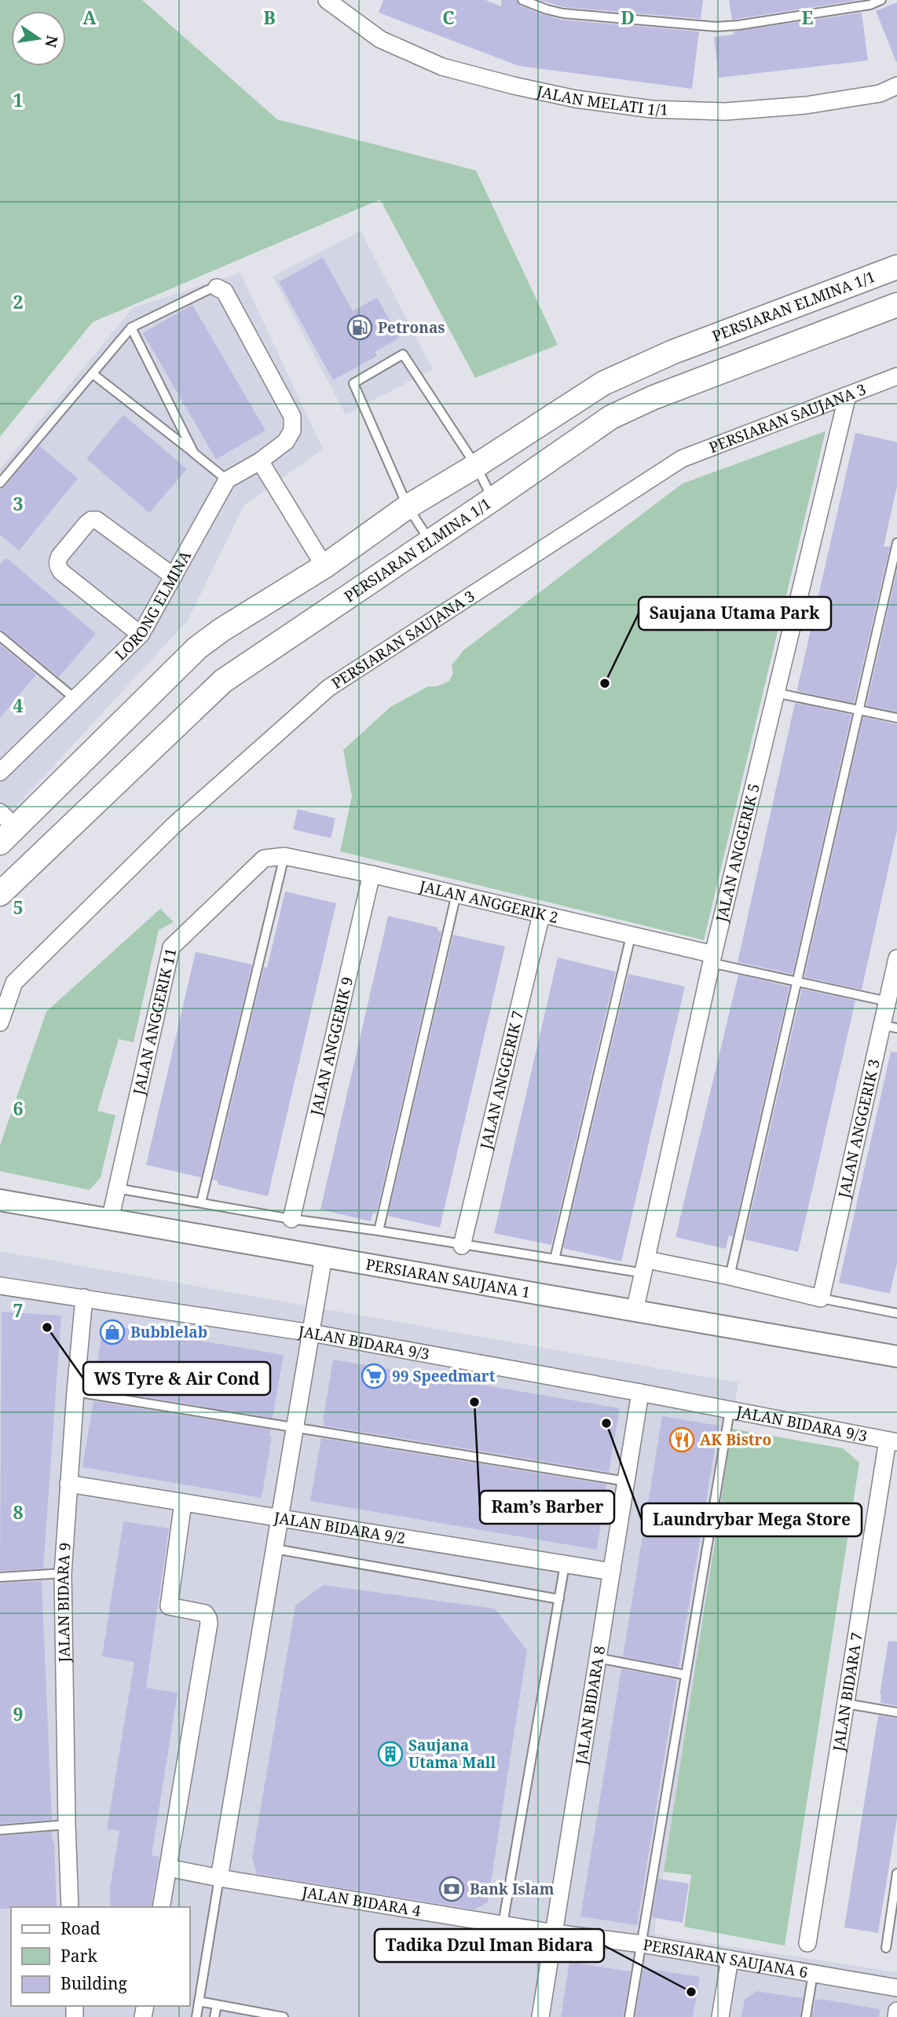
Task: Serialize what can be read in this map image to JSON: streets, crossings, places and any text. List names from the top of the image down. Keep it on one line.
{"streets":{"main road":["PERSIARAN ELMINA 1/1"],"street":["JALAN MELATI 1/1","PERSIARAN SAUJANA 3","LORONG ELMINA","JALAN ANGGERIK 5","JALAN ANGGERIK 2","JALAN ANGGERIK 11","JALAN ANGGERIK 9","JALAN ANGGERIK 7","JALAN ANGGERIK 3","PERSIARAN SAUJANA 1","JALAN BIDARA 9/3","JALAN BIDARA 9/2","JALAN BIDARA 9","JALAN BIDARA 7","JALAN BIDARA 8","JALAN BIDARA 4","PERSIARAN SAUJANA 6"]},"crossings":[["PERSIARAN SAUJANA 3","JALAN ANGGERIK 5"],["JALAN ANGGERIK 5","JALAN ANGGERIK 2"],["JALAN ANGGERIK 5","PERSIARAN SAUJANA 1"],["JALAN ANGGERIK 2","JALAN ANGGERIK 11"],["JALAN ANGGERIK 2","JALAN ANGGERIK 9"],["JALAN ANGGERIK 2","JALAN ANGGERIK 7"],["JALAN ANGGERIK 11","PERSIARAN SAUJANA 1"],["JALAN BIDARA 9/3","JALAN BIDARA 9"],["JALAN BIDARA 9/3","JALAN BIDARA 7"],["JALAN BIDARA 9/3","JALAN BIDARA 8"],["JALAN BIDARA 9/2","JALAN BIDARA 9"],["JALAN BIDARA 9/2","JALAN BIDARA 8"],["JALAN BIDARA 8","JALAN BIDARA 4"],["JALAN BIDARA 8","PERSIARAN SAUJANA 6"],["JALAN BIDARA 4","PERSIARAN SAUJANA 6"]],"places":{"fuel station":["Petronas"],"other":["Saujana Utama Park","WS Tyre & Air Cond","Ram’s Barber","Laundrybar Mega Store","Tadika Dzul Iman Bidara"],"shop":["Bubblelab"],"supermarket":["99 Speedmart"],"restaurant":["AK Bistro"],"building":["Saujana Utama Mall"],"bank":["Bank Islam"]},"legend":["Road","Park","Building"],"north":"right","grid":{"columns":["A","B","C","D","E"],"rows":["1","2","3","4","5","6","7","8","9"]}}
